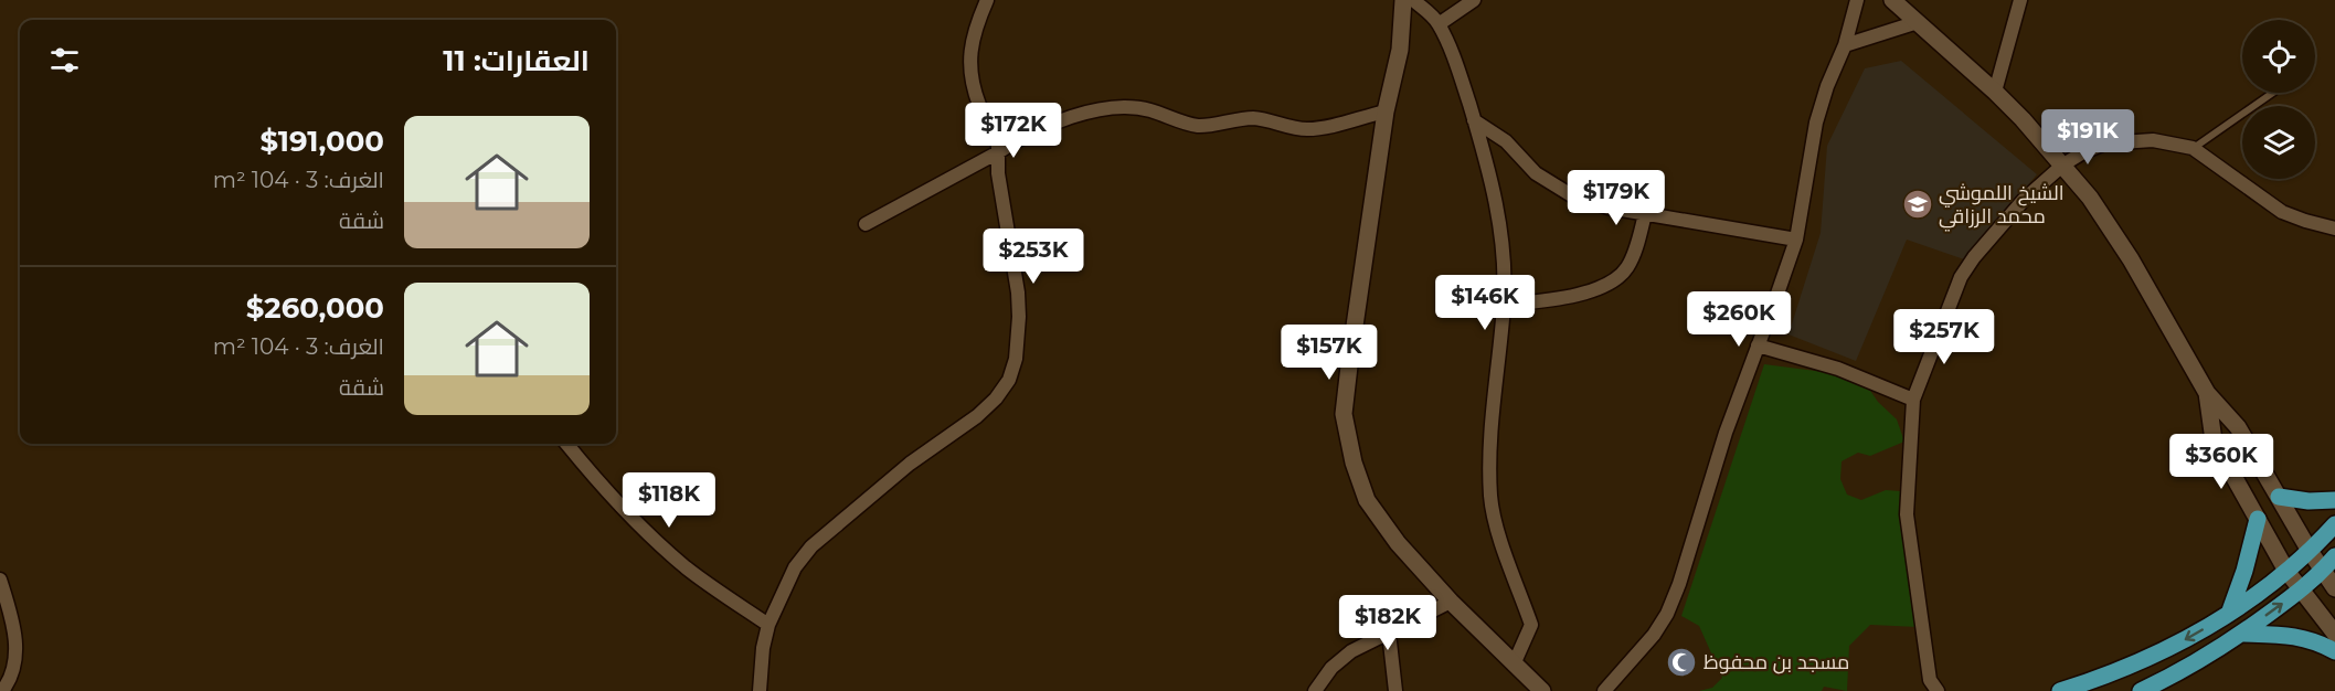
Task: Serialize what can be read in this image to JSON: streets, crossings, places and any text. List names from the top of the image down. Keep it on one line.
{"places":{"school or university":["الشيخ اللموشي محمد الرزاقي"],"mosque":["مسجد بن محفوظ"]},"page":{"heading":"العقارات: 11","list":[{"name":"$191,000","note":"الغرف: 3 · 104 m² · شقة"},{"name":"$260,000","note":"الغرف: 3 · 104 m² · شقة"}],"price":["$172K","$191K","$179K","$253K","$146K","$260K","$257K","$157K","$360K","$118K","$182K"]}}
